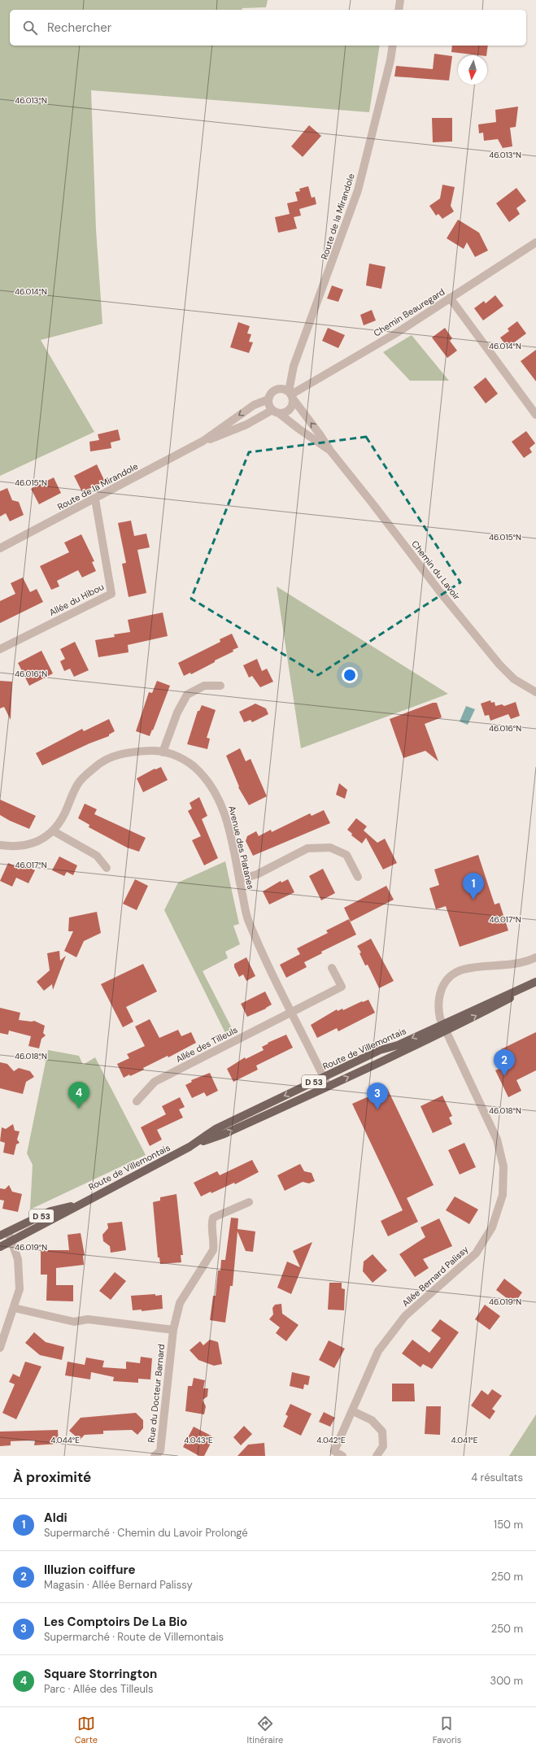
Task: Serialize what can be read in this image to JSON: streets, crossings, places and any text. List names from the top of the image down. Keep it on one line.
{"streets":{"main road":["Route de Villemontais","D 53"],"street":["Route de la Mirandole","Chemin Beauregard","Chemin du Lavoir","Allée du Hibou","Avenue des Platanes","Allée des Tilleuls","Allée Bernard Palissy","Rue du Docteur Barnard"]},"crossings":[["Route de la Mirandole","Chemin Beauregard"],["Route de la Mirandole","Chemin du Lavoir"],["Route de la Mirandole","Allée du Hibou"],["Chemin Beauregard","Chemin du Lavoir"],["Avenue des Platanes","Allée des Tilleuls"],["Avenue des Platanes","Route de Villemontais"],["Route de Villemontais","Allée Bernard Palissy"]],"north":"bottom","page":{"search":"Rechercher","pins":["1","2","4","3"],"heading":["À proximité","4 résultats"],"list":[{"mark":"1","name":"Aldi","note":"Supermarché · Chemin du Lavoir Prolongé","value":"150 m"},{"mark":"2","name":"Illuzion coiffure","note":"Magasin · Allée Bernard Palissy","value":"250 m"},{"mark":"3","name":"Les Comptoirs De La Bio","note":"Supermarché · Route de Villemontais","value":"250 m"},{"mark":"4","name":"Square Storrington","note":"Parc · Allée des Tilleuls","value":"300 m"}],"nav":["Carte","Itinéraire","Favoris"]},"coordinates":["46.013°N","46.014°N","46.015°N","46.016°N","46.017°N","46.018°N","46.019°N","4.044°E","4.043°E","4.042°E","4.041°E"]}
